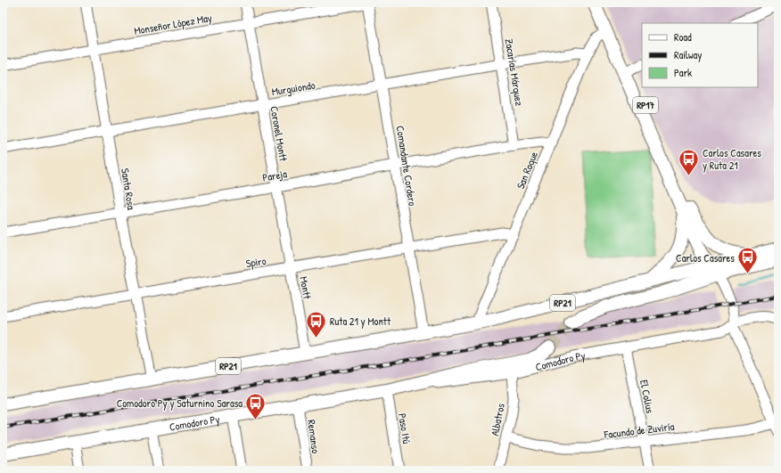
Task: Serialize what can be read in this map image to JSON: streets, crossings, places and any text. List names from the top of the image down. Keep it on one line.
{"streets":{"main road":["RP17","RP21","Comodoro Py"],"street":["Monseñor López May","Zacarías Márquez","Murguiondo","Coronel Montt","Comandante Cordero","San Roque","Pareja","Santa Rosa","Spiro","Montt","El Colius","Albatros","Paso Itú","Facundo de Zuviría","Remanso"]},"crossings":[["Monseñor López May","Coronel Montt"],["Monseñor López May","Comandante Cordero"],["Monseñor López May","Santa Rosa"],["Zacarías Márquez","Murguiondo"],["Zacarías Márquez","Pareja"],["Murguiondo","Coronel Montt"],["Murguiondo","Comandante Cordero"],["Murguiondo","San Roque"],["Murguiondo","Santa Rosa"],["RP17","San Roque"],["RP17","RP21"],["Coronel Montt","Pareja"],["Coronel Montt","Spiro"],["Coronel Montt","Montt"],["Comandante Cordero","Pareja"],["Comandante Cordero","Spiro"],["Comandante Cordero","RP21"],["San Roque","Pareja"],["San Roque","Spiro"],["San Roque","RP21"],["Pareja","Santa Rosa"],["Santa Rosa","Spiro"],["Santa Rosa","RP21"],["Spiro","Montt"],["Montt","RP21"],["Comodoro Py","El Colius"],["Comodoro Py","Albatros"],["Comodoro Py","Paso Itú"],["Comodoro Py","Remanso"],["El Colius","Facundo de Zuviría"],["Albatros","Facundo de Zuviría"]],"places":{"bus stop":["Carlos Casares y Ruta 21","Carlos Casares","Ruta 21 y Montt","Comodoro Py y Saturnino Sarasa"]},"legend":["Road","Railway","Park"]}
